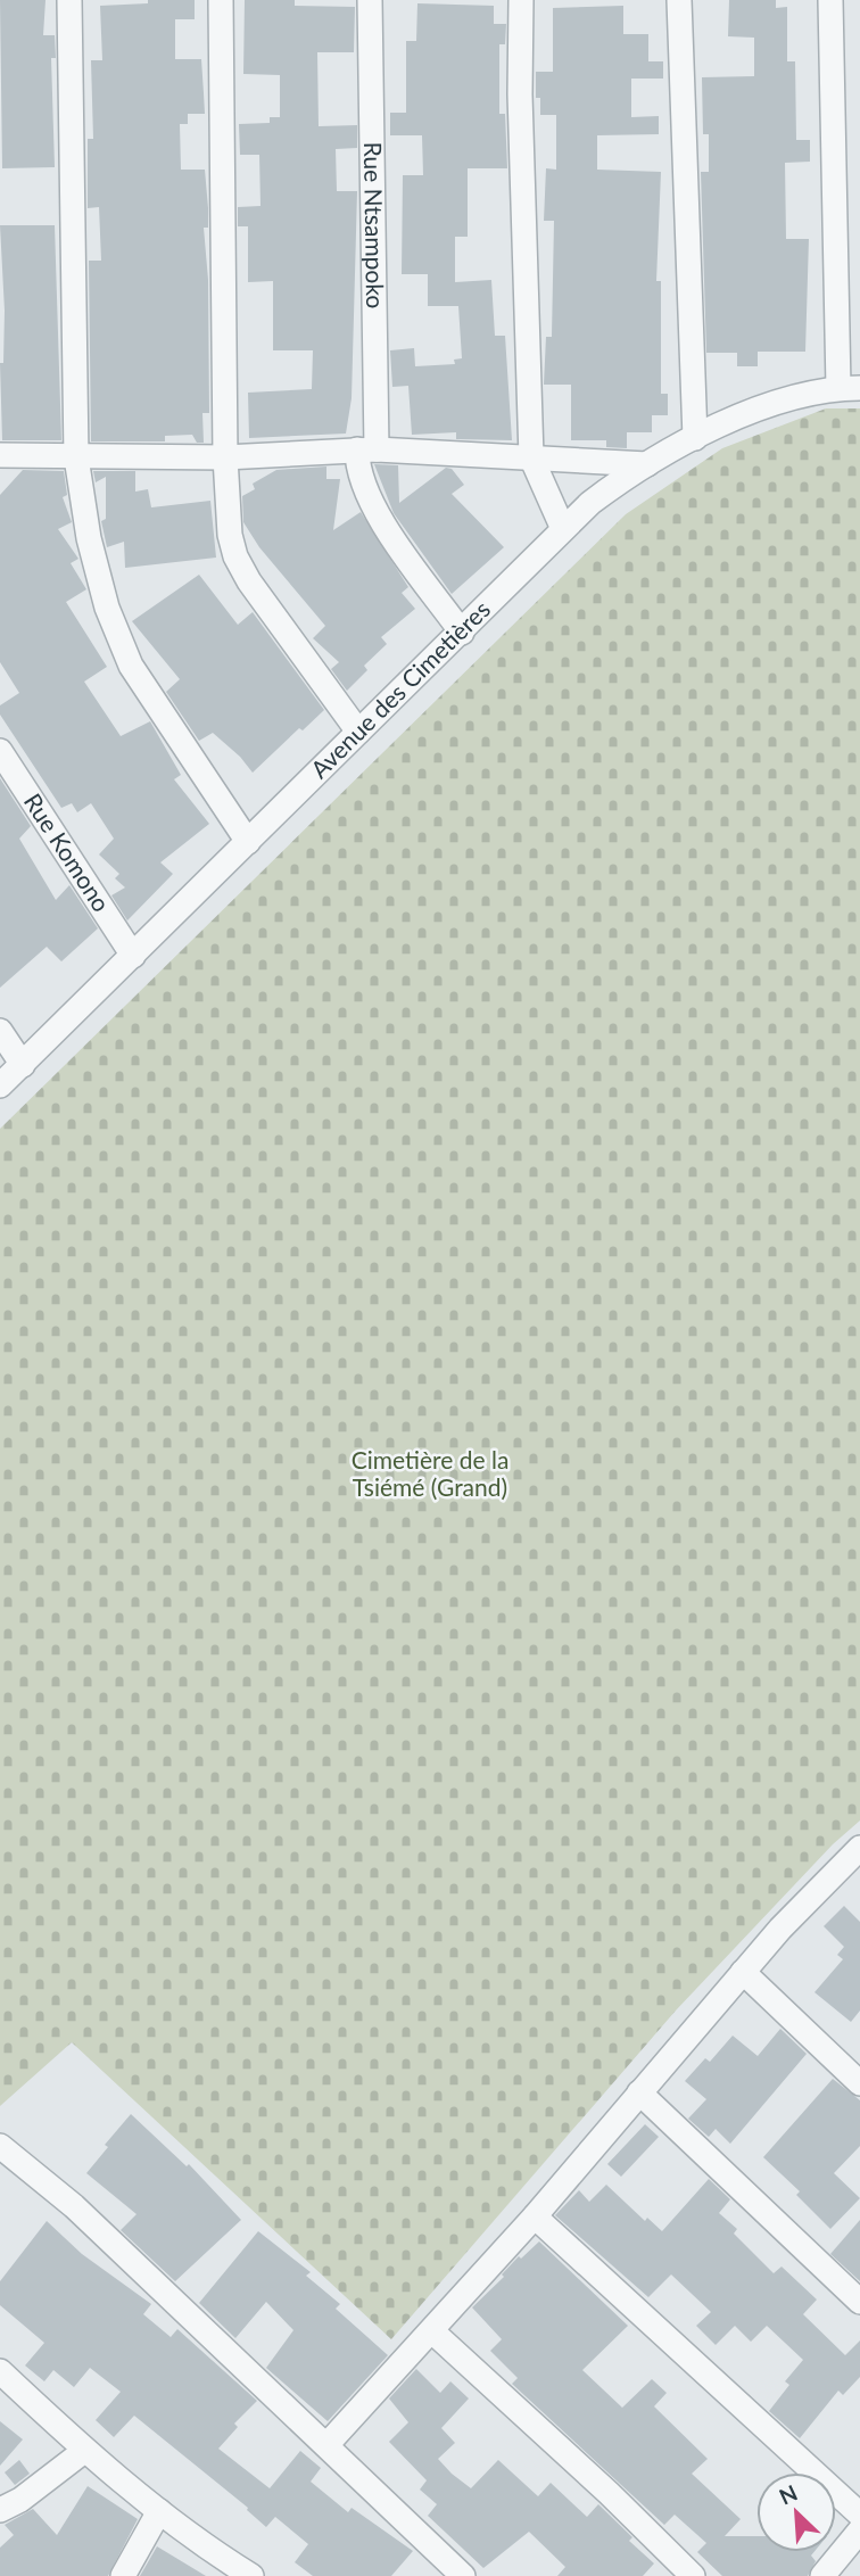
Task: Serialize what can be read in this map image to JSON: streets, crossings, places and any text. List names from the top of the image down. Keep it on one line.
{"streets":{"street":["Rue Ntsampoko","Avenue des Cimetières","Rue Komono"]},"crossings":[["Rue Ntsampoko","Avenue des Cimetières"],["Avenue des Cimetières","Rue Komono"]],"parks":["Cimetière de la Tsiémé (Grand)"],"north":"top left"}
